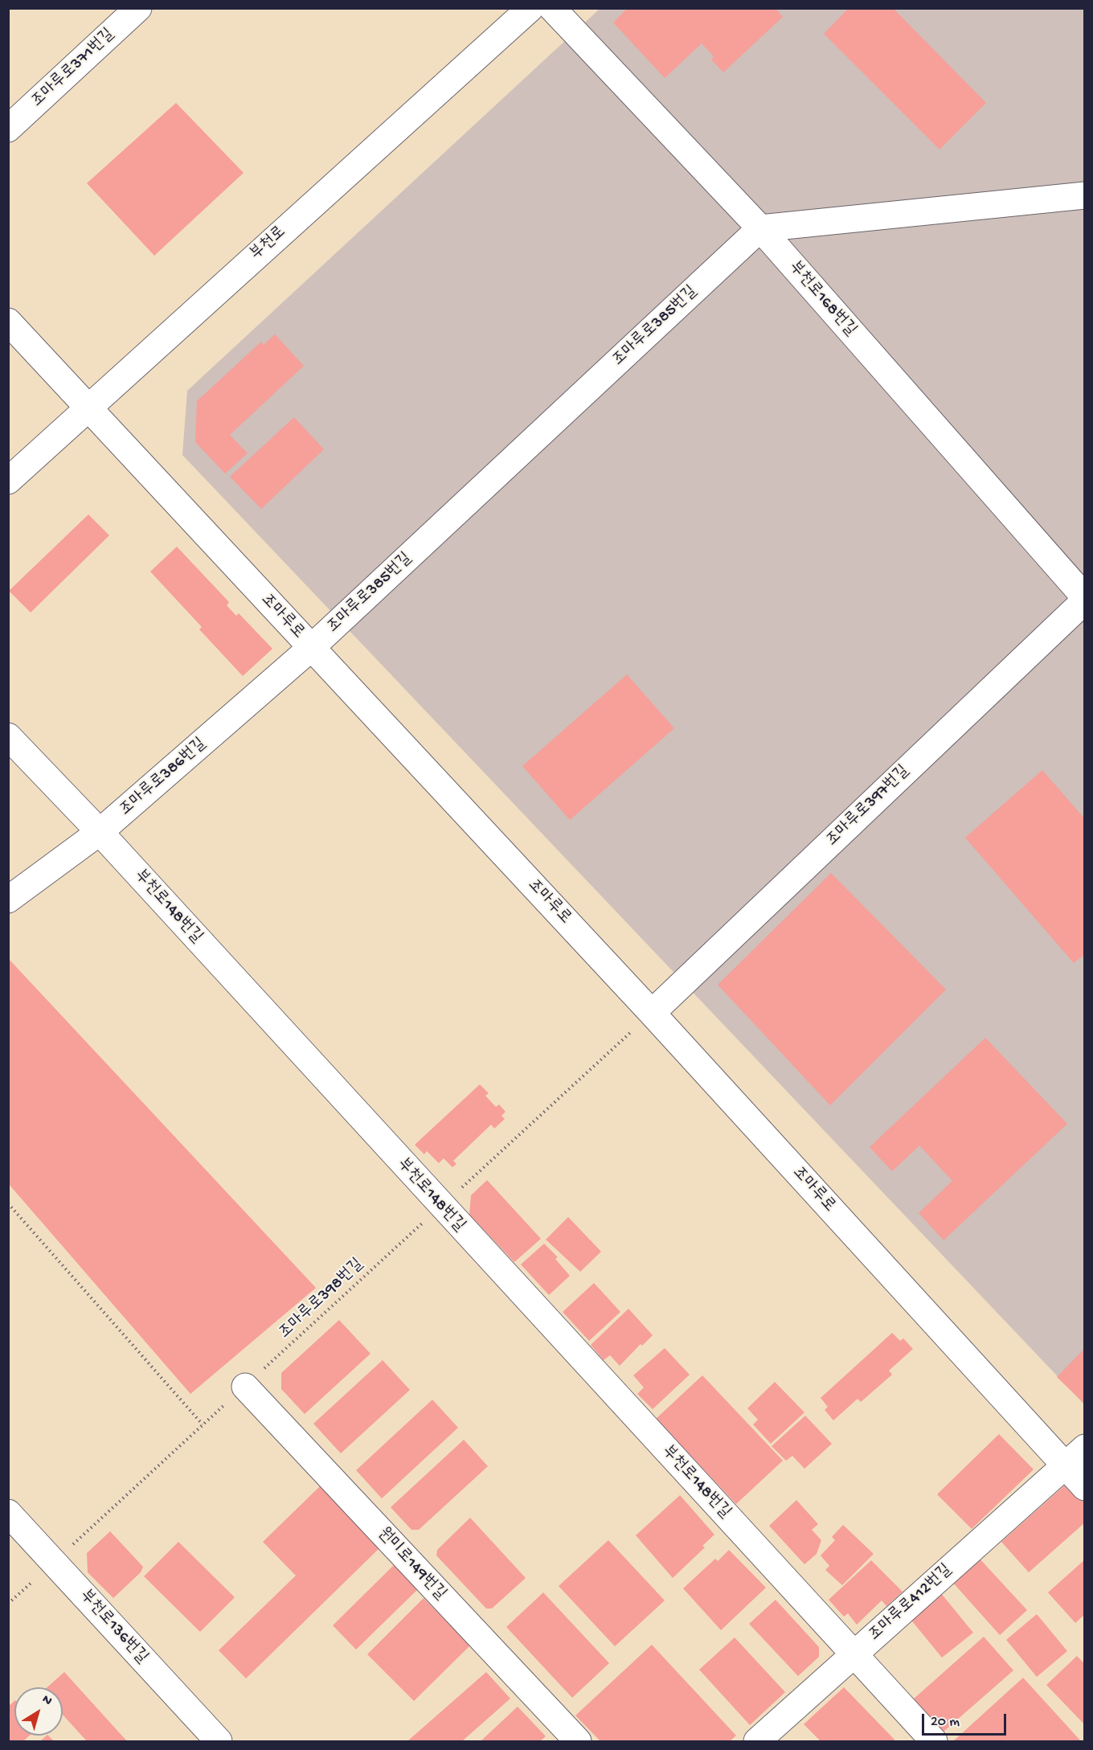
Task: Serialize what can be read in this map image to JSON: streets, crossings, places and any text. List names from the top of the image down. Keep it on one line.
{"streets":{"street":["조마루로371번길","부천로","부천로168번길","조마루로385번길","조마루로","조마루로386번길","조마루로397번길","부천로148번길","원미로149번길","조마루로412번길","부천로136번길"],"path":["조마루로398번길"]},"crossings":[["부천로","조마루로"],["부천로168번길","조마루로385번길"],["부천로168번길","조마루로397번길"],["조마루로385번길","조마루로"],["조마루로385번길","조마루로386번길"],["조마루로","조마루로386번길"],["조마루로","조마루로397번길"],["조마루로","조마루로398번길"],["조마루로","조마루로412번길"],["조마루로386번길","부천로148번길"],["조마루로397번길","조마루로398번길"],["부천로148번길","조마루로398번길"],["부천로148번길","조마루로412번길"],["조마루로398번길","원미로149번길"],["조마루로398번길","부천로136번길"]],"scale_bar":"20 m","north":"top right"}
